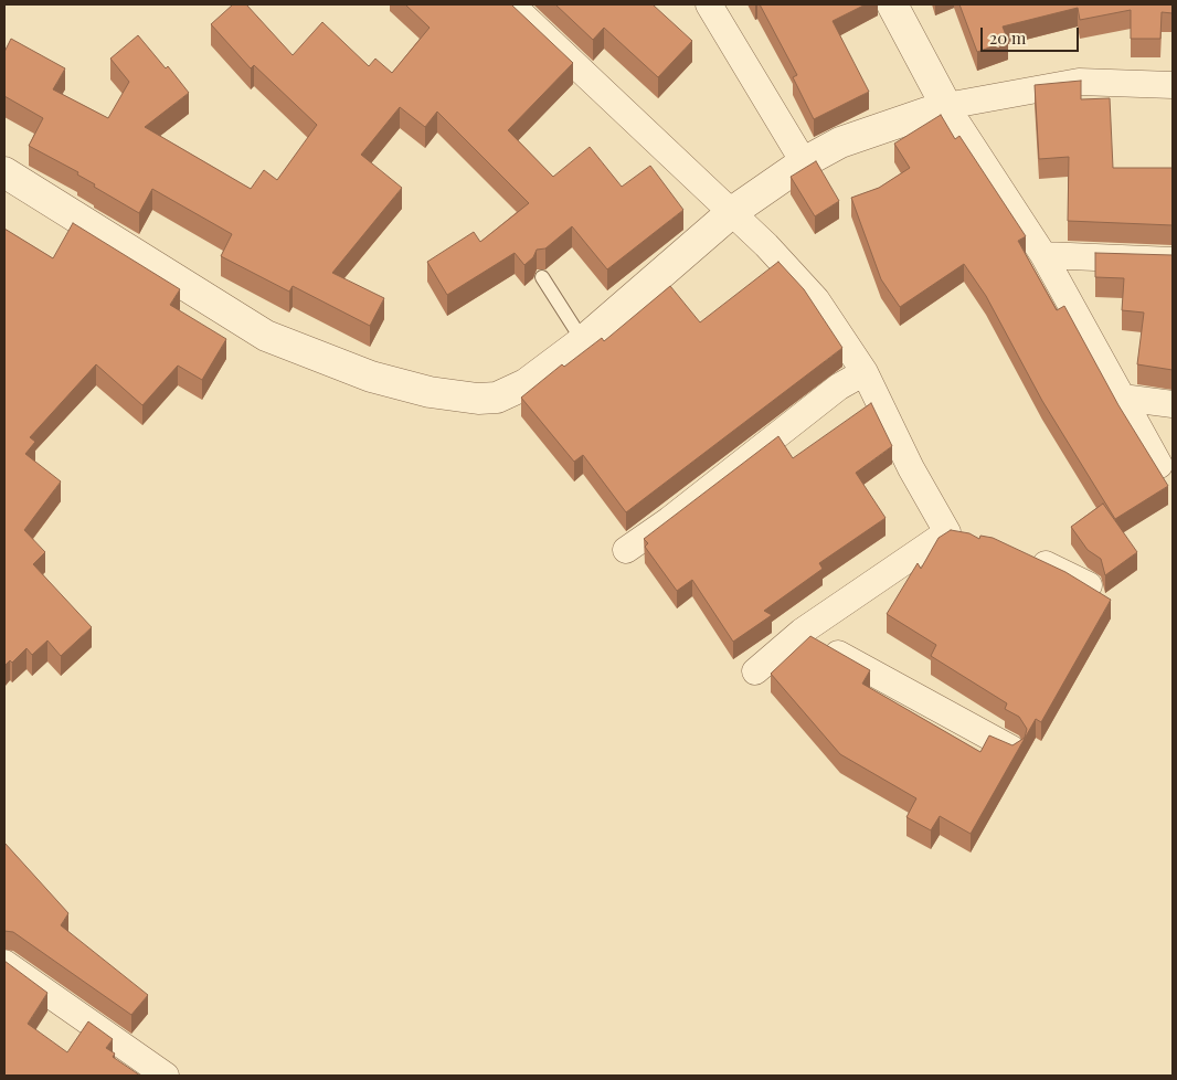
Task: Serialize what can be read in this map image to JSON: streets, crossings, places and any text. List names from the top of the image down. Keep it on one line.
{"scale_bar":"20 m"}
